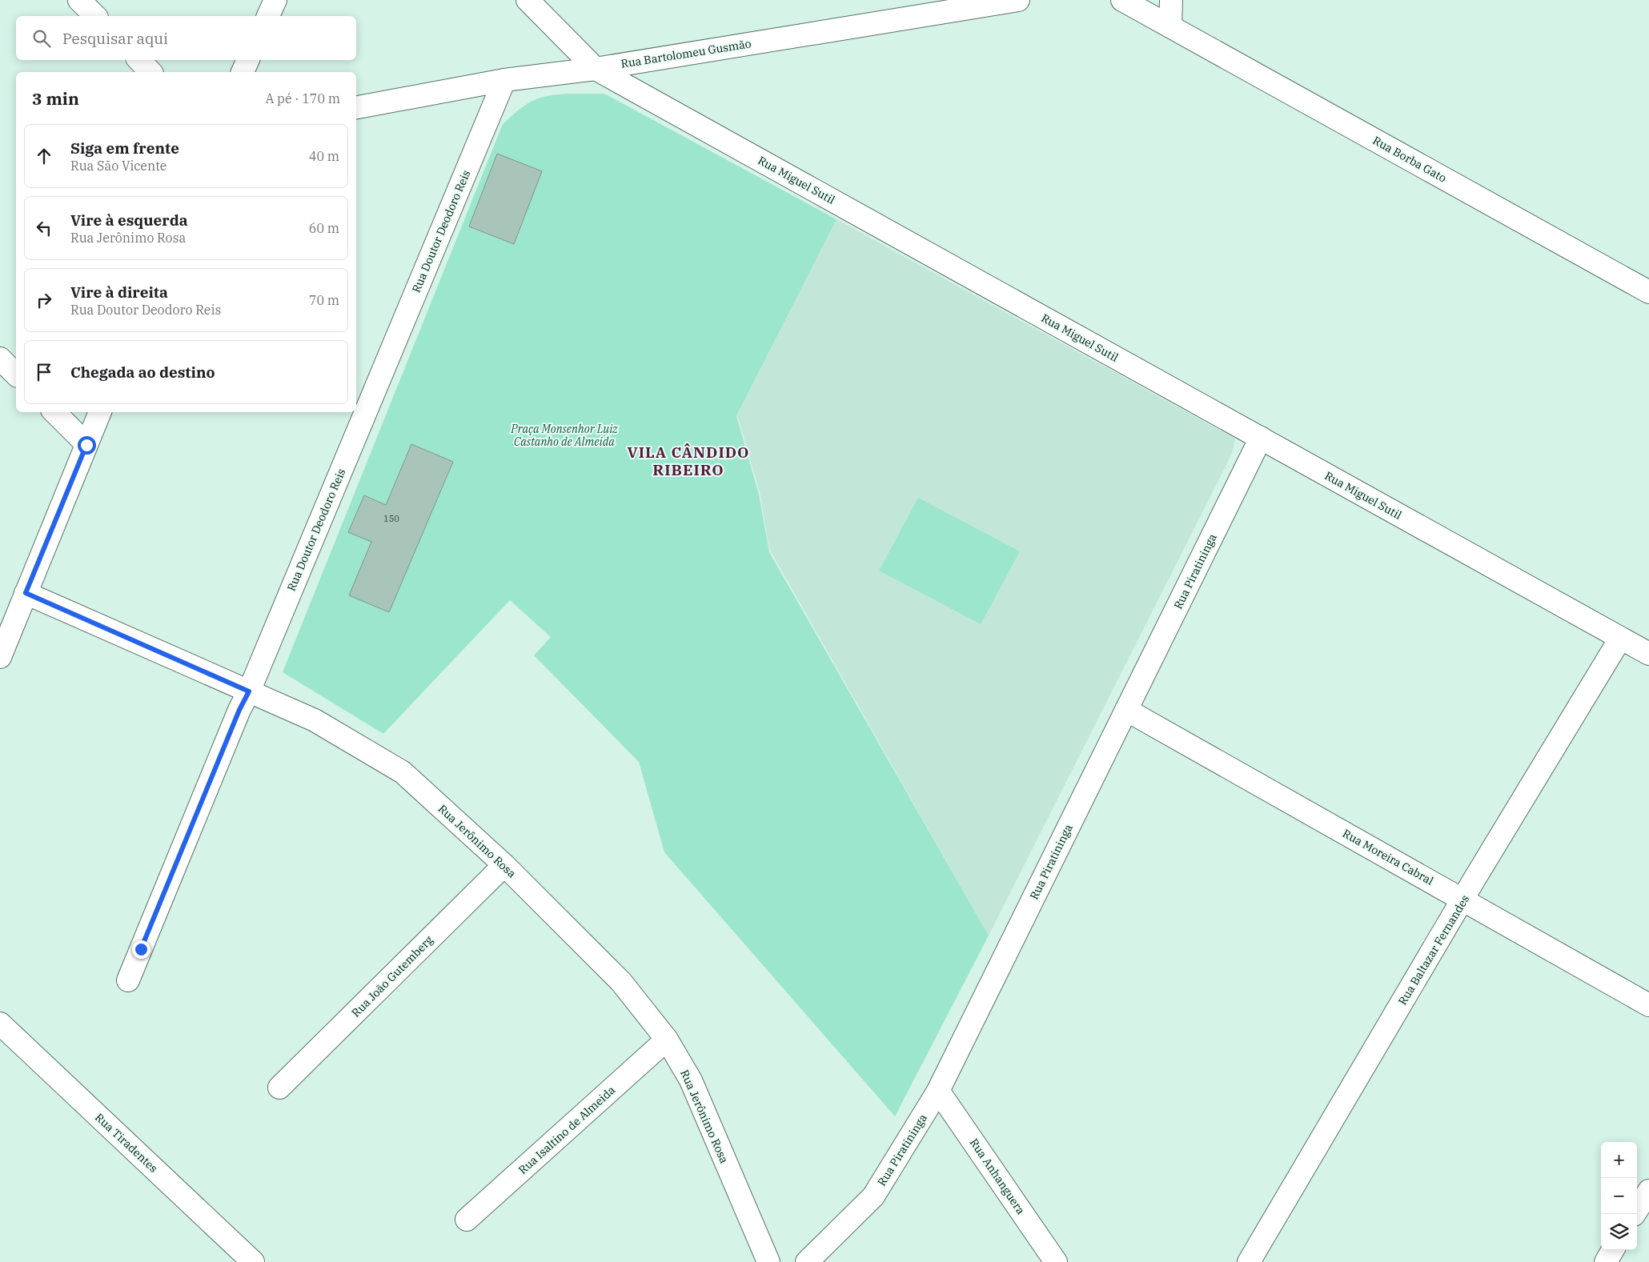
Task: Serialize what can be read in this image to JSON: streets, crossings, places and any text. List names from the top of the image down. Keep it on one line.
{"streets":{"street":["Rua Bartolomeu Gusmão","Rua Borba Gato","Rua Miguel Sutil","Rua Doutor Deodoro Reis","Rua Piratininga","Rua Jerônimo Rosa","Rua Moreira Cabral","Rua Baltazar Fernandes","Rua João Gutemberg","Rua Isaltino de Almeida","Rua Tiradentes","Rua Anhanguera"]},"crossings":[["Rua Bartolomeu Gusmão","Rua Miguel Sutil"],["Rua Bartolomeu Gusmão","Rua Doutor Deodoro Reis"],["Rua Miguel Sutil","Rua Piratininga"],["Rua Miguel Sutil","Rua Baltazar Fernandes"],["Rua Doutor Deodoro Reis","Rua Jerônimo Rosa"],["Rua Piratininga","Rua Moreira Cabral"],["Rua Piratininga","Rua Anhanguera"],["Rua Jerônimo Rosa","Rua João Gutemberg"],["Rua Jerônimo Rosa","Rua Isaltino de Almeida"],["Rua Moreira Cabral","Rua Baltazar Fernandes"]],"districts":["VILA CÂNDIDO RIBEIRO"],"parks":["Praça Monsenhor Luiz Castanho de Almeida"],"house_numbers":["150"],"page":{"search":"Pesquisar aqui","heading":["3 min","A pé · 170 m"],"list":[["Siga em frente","Rua São Vicente","40 m"],["Vire à esquerda","Rua Jerônimo Rosa","60 m"],["Vire à direita","Rua Doutor Deodoro Reis","70 m"],"Chegada ao destino"],"map_buttons":["+","−"]}}
